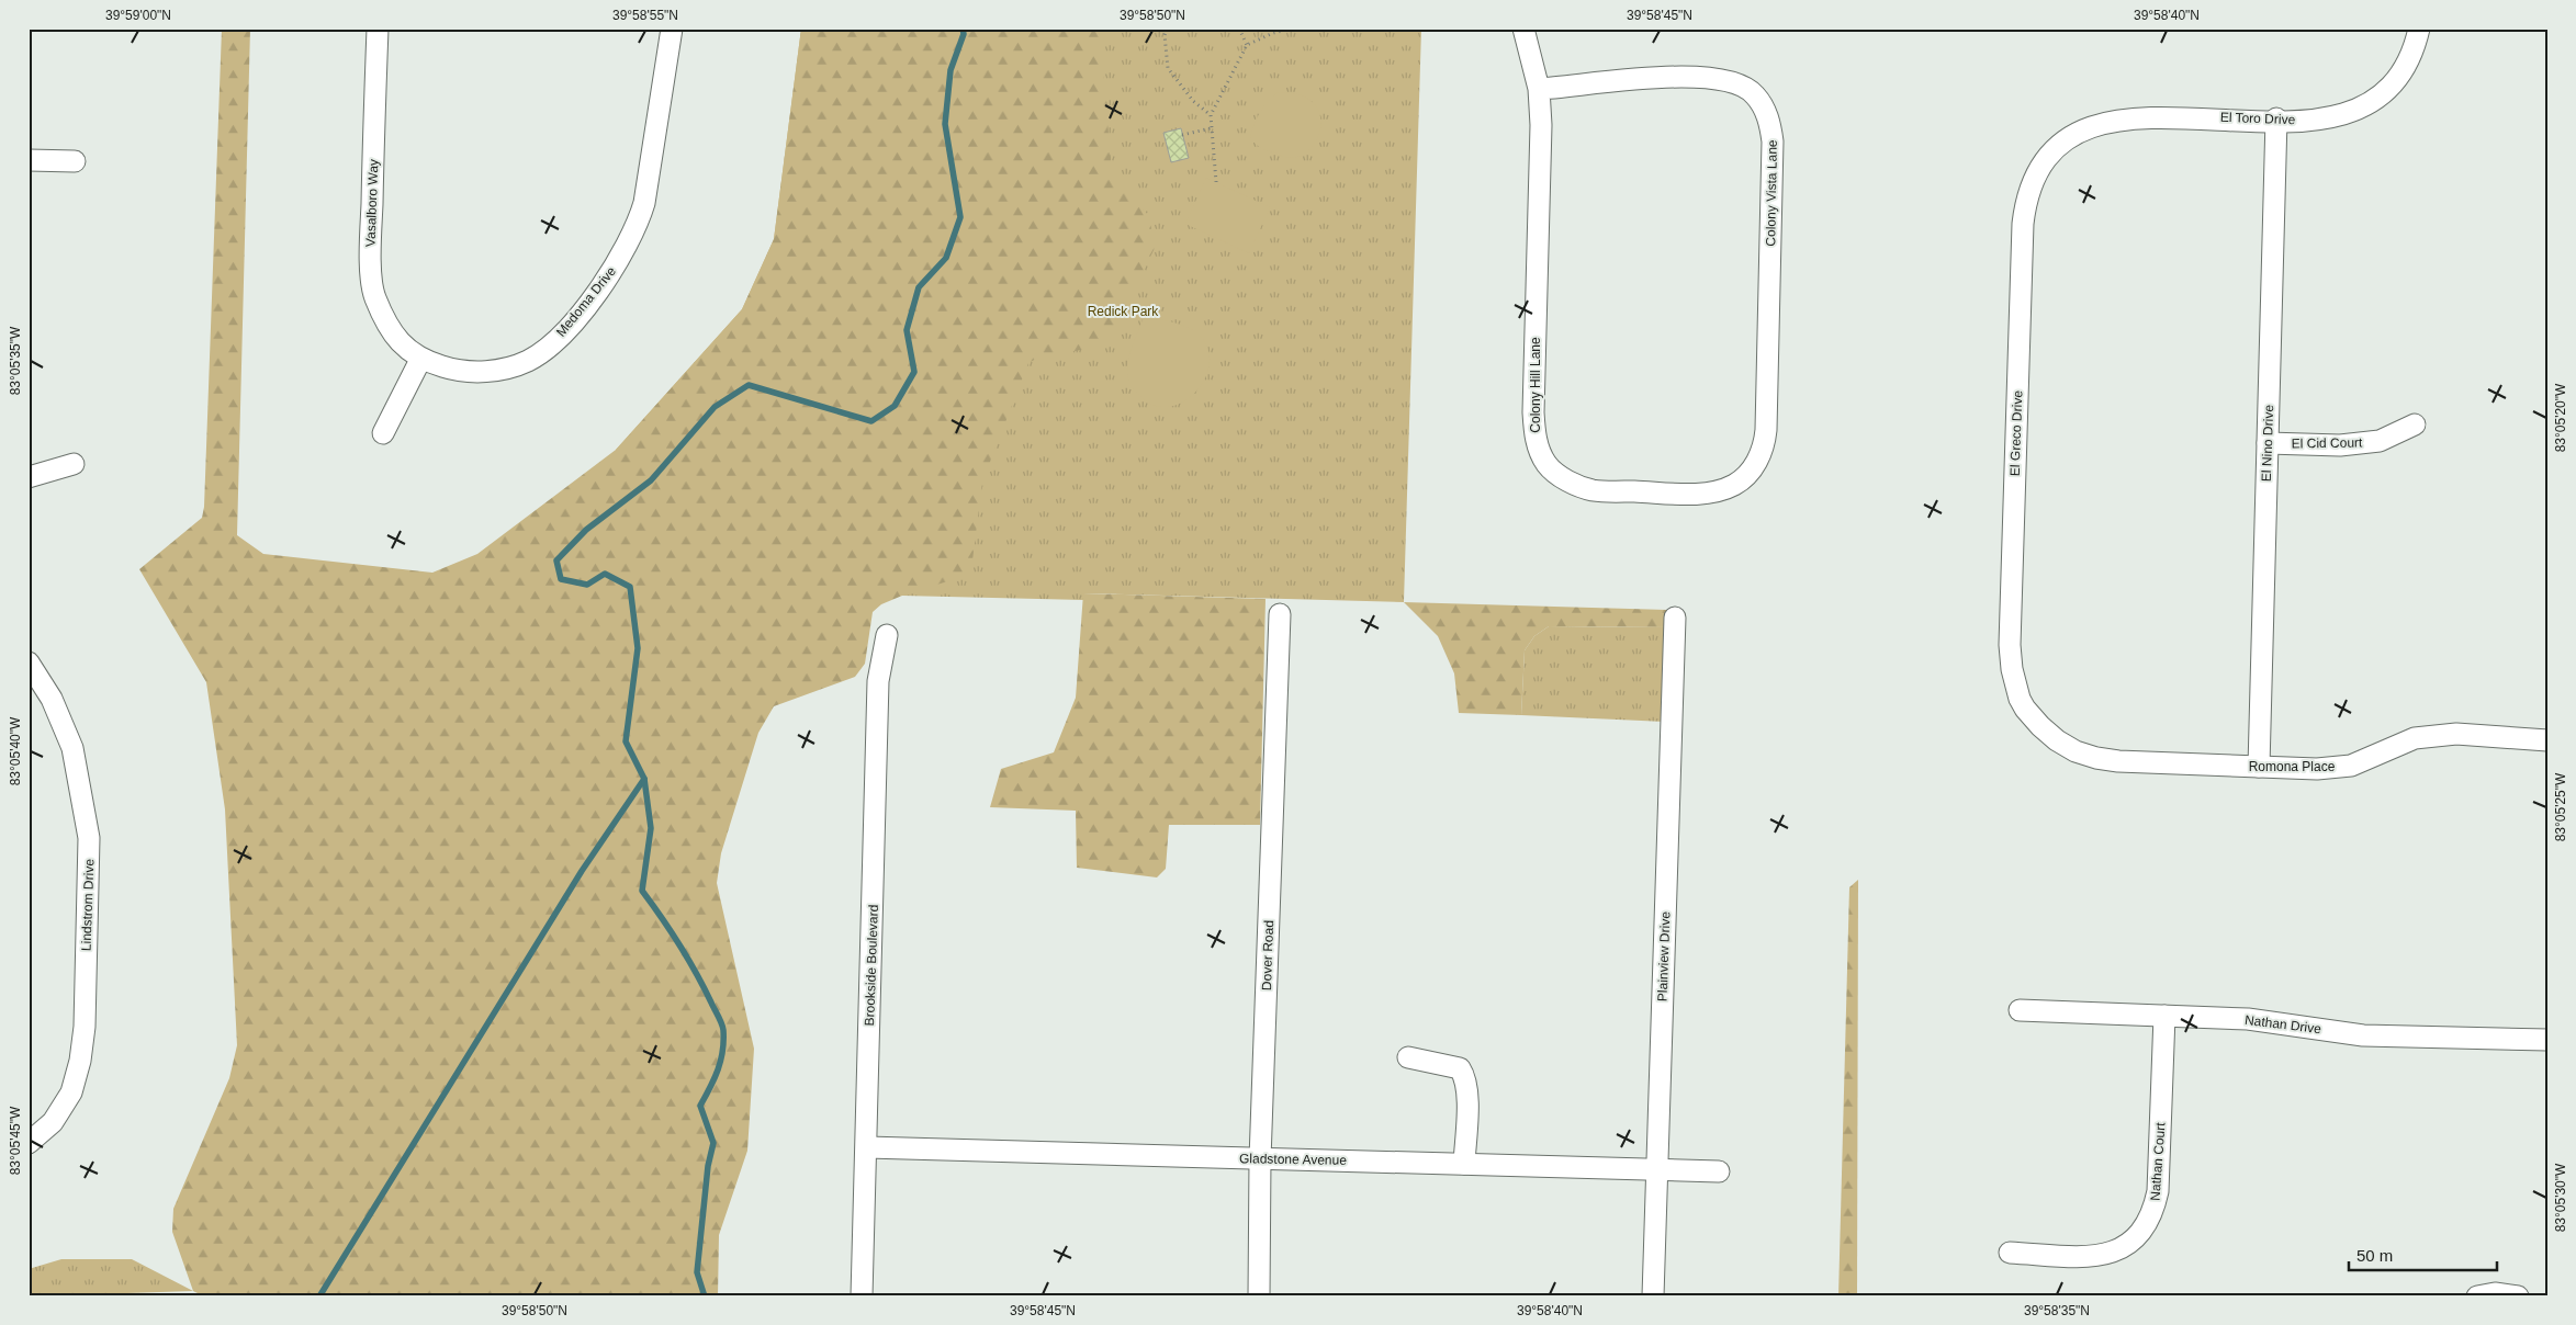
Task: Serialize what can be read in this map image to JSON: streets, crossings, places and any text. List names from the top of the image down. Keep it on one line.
{"streets":{"street":["El Toro Drive","Colony Vista Lane","Vasalboro Way","Medoma Drive","Colony Hill Lane","El Greco Drive","El Nino Drive","El Cid Court","Romona Place","Lindstrom Drive","Dover Road","Plainview Drive","Brookside Boulevard","Nathan Drive","Gladstone Avenue","Nathan Court"]},"crossings":[["El Toro Drive","El Greco Drive"],["El Toro Drive","El Nino Drive"],["Colony Vista Lane","Colony Hill Lane"],["Vasalboro Way","Medoma Drive"],["El Greco Drive","Romona Place"],["El Nino Drive","El Cid Court"],["El Nino Drive","Romona Place"],["Dover Road","Gladstone Avenue"],["Plainview Drive","Gladstone Avenue"],["Brookside Boulevard","Gladstone Avenue"],["Nathan Drive","Nathan Court"]],"parks":["Redick Park"],"scale_bar":"50 m","coordinates":["39°59'00\"N","39°58'55\"N","39°58'50\"N","39°58'45\"N","39°58'40\"N","83°05'35\"W","83°05'20\"W","83°05'40\"W","83°05'25\"W","83°05'45\"W","83°05'30\"W","39°58'35\"N"]}
